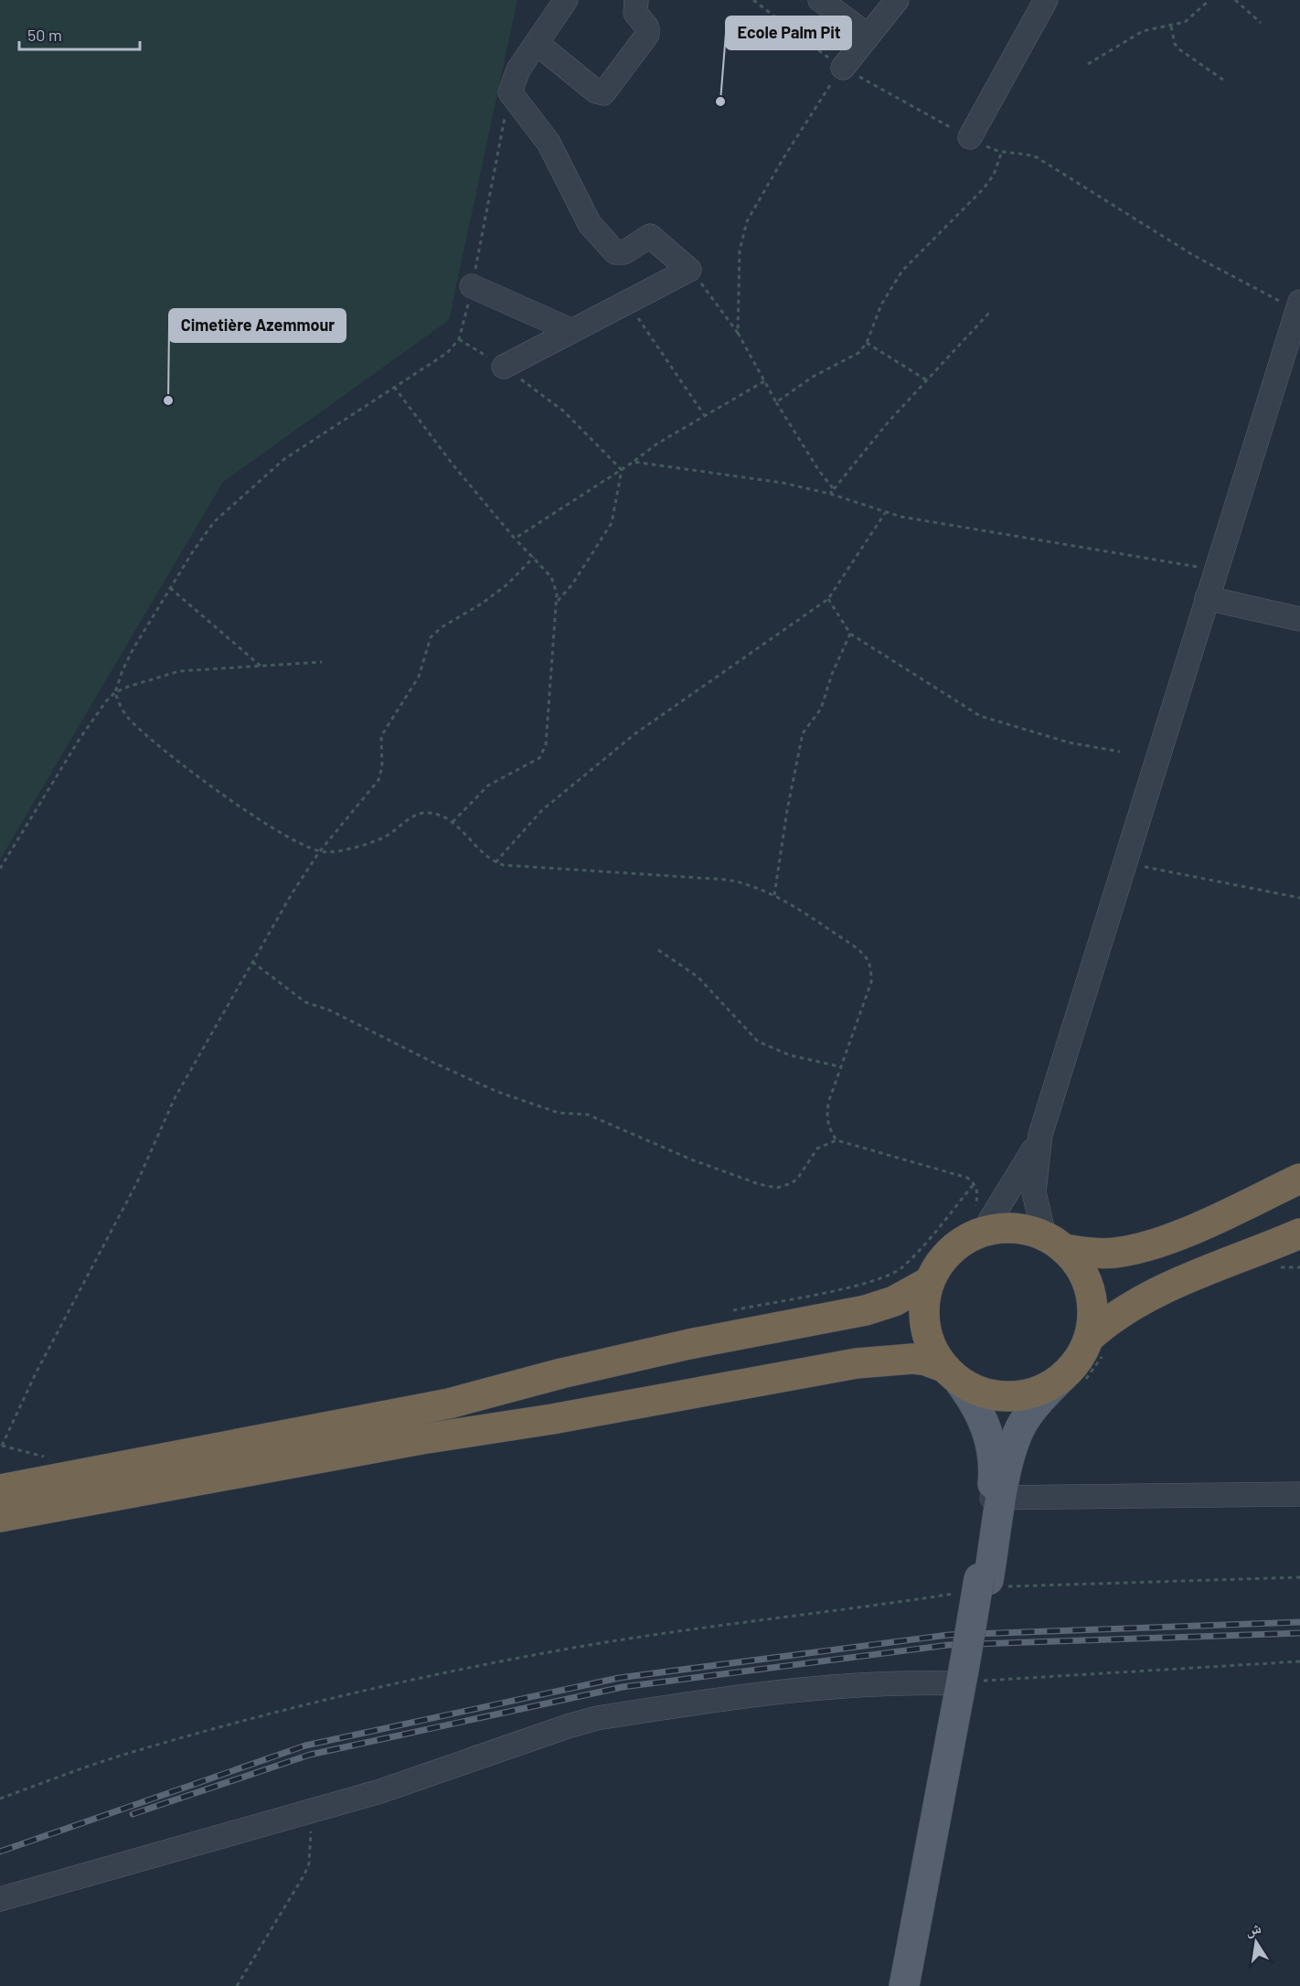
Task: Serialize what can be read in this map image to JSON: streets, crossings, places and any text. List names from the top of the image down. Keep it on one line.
{"places":["Ecole Palm Pit","Cimetière Azemmour"],"scale_bar":"50 m","north":"top"}
